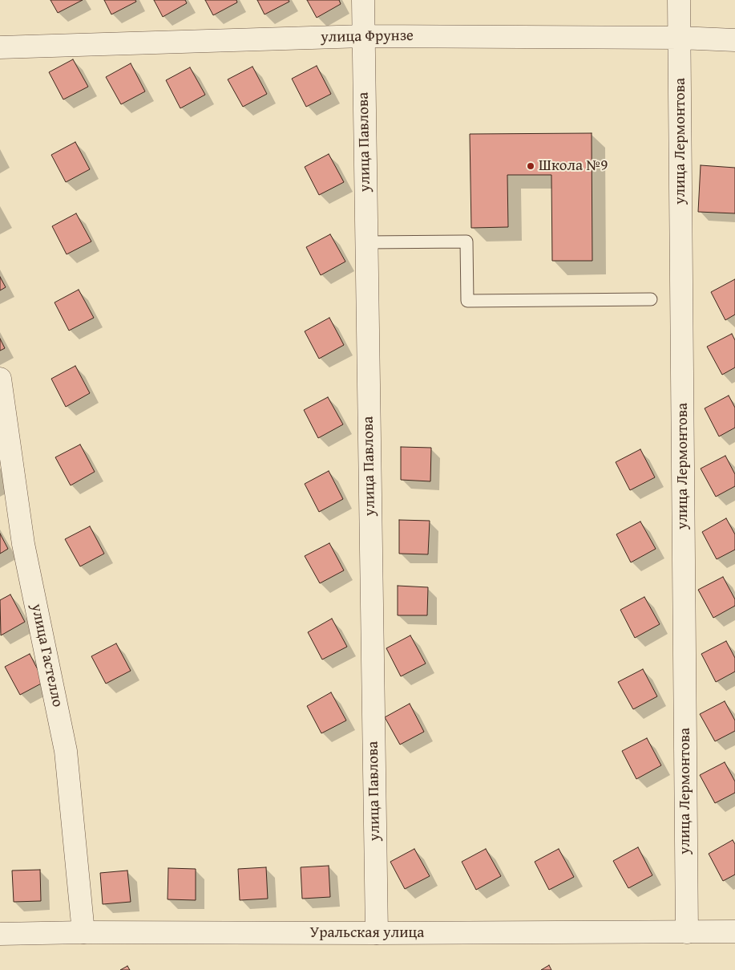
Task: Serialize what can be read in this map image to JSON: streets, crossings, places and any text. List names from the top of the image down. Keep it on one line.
{"streets":{"street":["улица Фрунзе","улица Лермонтова","улица Павлова","улица Гастелло","Уральская улица"]},"crossings":[["улица Фрунзе","улица Лермонтова"],["улица Фрунзе","улица Павлова"],["улица Лермонтова","Уральская улица"],["улица Павлова","Уральская улица"],["улица Гастелло","Уральская улица"]],"places":["Школа №9"]}
